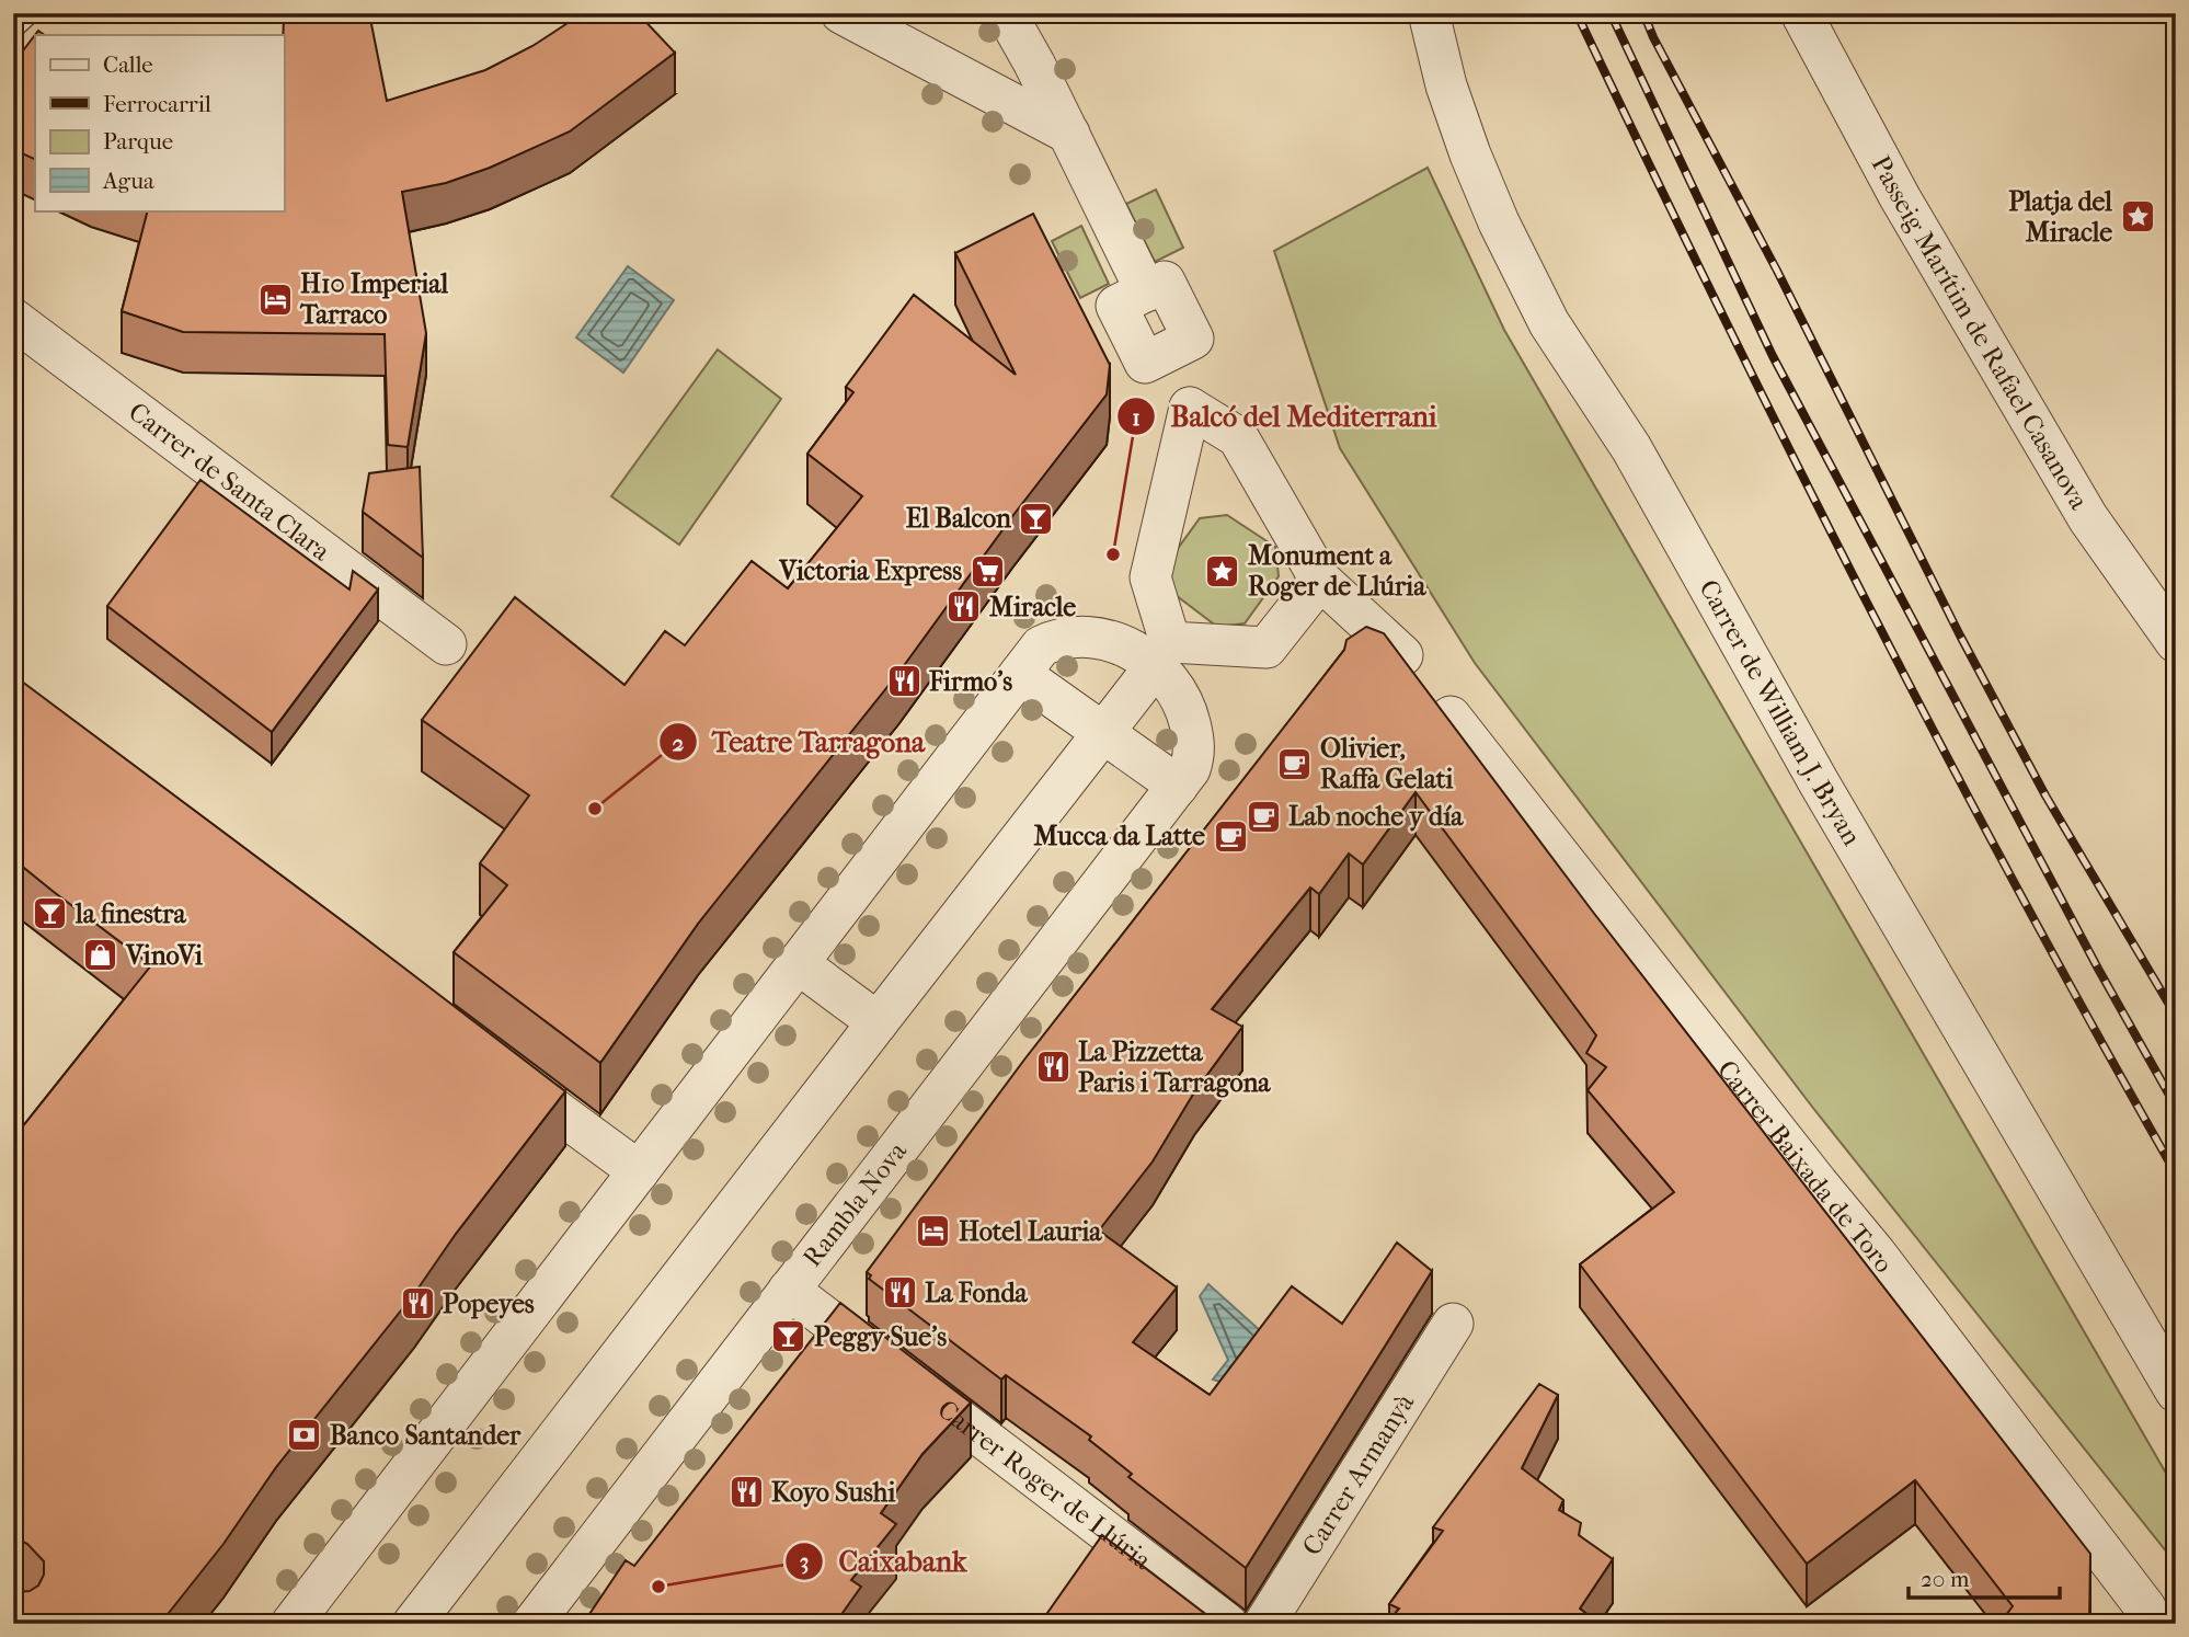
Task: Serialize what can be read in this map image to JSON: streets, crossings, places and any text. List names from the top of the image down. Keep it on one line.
{"streets":{"street":["Passeig Marítim de Rafael Casanova","Carrer de Santa Clara","Carrer de William J. Bryan","Carrer Baixada de Toro","Rambla Nova","Carrer Armanyà","Carrer Roger de Llúria"]},"crossings":[["Rambla Nova","Carrer Roger de Llúria"]],"places":{"place":["Platja del Miracle","Monument a Roger de Llúria"],"hotel":["H10 Imperial Tarraco","Hotel Lauria"],"bar":["El Balcon","la finestra","Peggy Sue's"],"other":["Balcó del Mediterrani","Teatre Tarragona","Caixabank"],"supermarket":["Victoria Express"],"restaurant":["Miracle","Firmo's","La Pizzetta Paris i Tarragona","La Fonda","Popeyes","Koyo Sushi"],"cafe":["Olivier, Raffa Gelati","Lab noche y día","Mucca da Latte"],"shop":["VinoVi"],"bank":["Banco Santander"]},"legend":["Calle","Ferrocarril","Parque","Agua"],"scale_bar":"20 m"}
